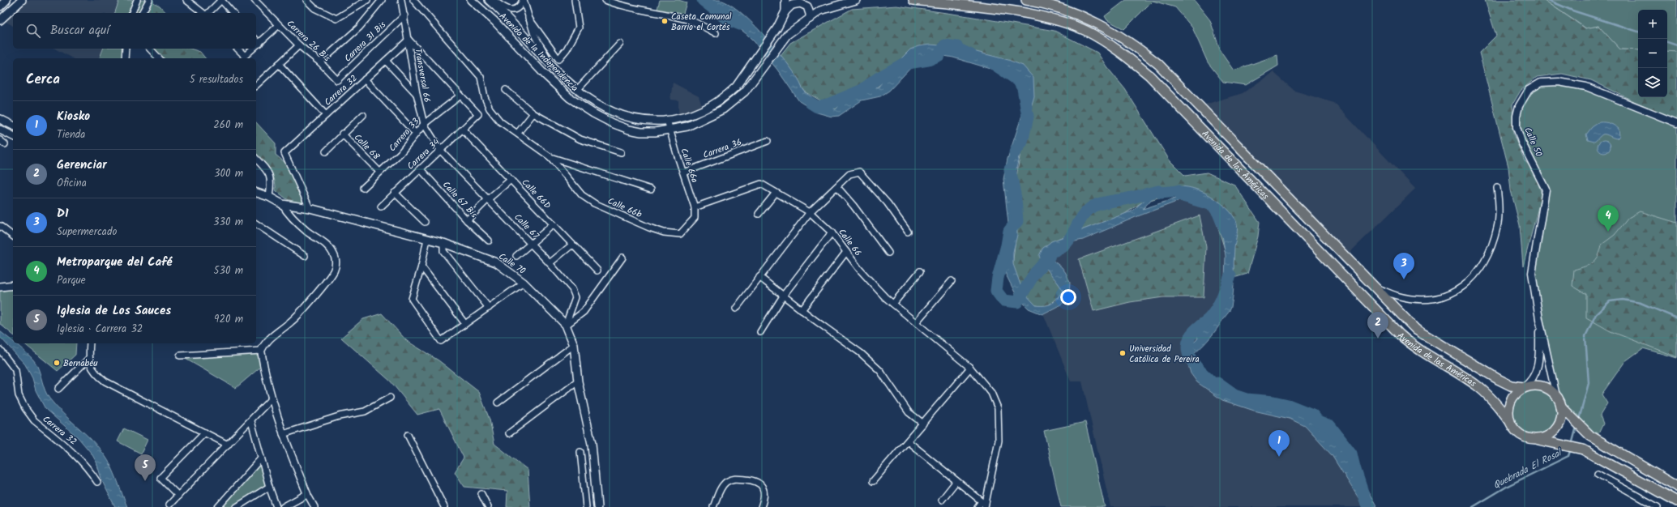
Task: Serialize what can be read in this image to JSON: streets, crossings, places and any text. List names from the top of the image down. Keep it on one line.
{"streets":{"main road":["Avenida de la Independencia","Avenida de las Américas","Calle 70"],"street":["Carrera 26 Bis","Carrera 31 Bis","Transversal 66","Carrera 32","Carrera 33","Calle 50","Calle 68","Carrera 36","Carrera 34","Calle 66a","Calle 66D","Calle 67 Bis","Calle 66b","Calle 67","Calle 66"]},"crossings":[["Carrera 26 Bis","Carrera 31 Bis"],["Carrera 31 Bis","Transversal 66"],["Avenida de la Independencia","Calle 66a"],["Transversal 66","Carrera 32"],["Transversal 66","Carrera 33"],["Transversal 66","Carrera 34"],["Transversal 66","Calle 67"],["Carrera 32","Calle 70"],["Carrera 33","Calle 68"],["Carrera 33","Carrera 34"],["Calle 50","Avenida de las Américas"],["Carrera 36","Calle 66a"],["Carrera 34","Calle 66D"],["Carrera 34","Calle 67 Bis"],["Carrera 34","Calle 67"],["Calle 66a","Calle 66b"],["Calle 66a","Calle 66"],["Calle 66b","Calle 66"],["Calle 67","Calle 70"]],"water":["Quebrada El Rosal"],"places":["Caseta Comunal Barrio el Cortés","Universidad Católica de Pereira","Bernabéu"],"page":{"map_buttons":["+","−"],"search":"Buscar aquí","heading":["Cerca","5 resultados"],"list":[{"mark":"1","name":"Kiosko","note":"Tienda","value":"260 m"},{"mark":"2","name":"Gerenciar","note":"Oficina","value":"300 m"},{"mark":"3","name":"D1","note":"Supermercado","value":"330 m"},{"mark":"4","name":"Metroparque del Café","note":"Parque","value":"530 m"},{"mark":"5","name":"Iglesia de Los Sauces","note":"Iglesia · Carrera 32","value":"920 m"}],"pins":["4","3","2","1","5"]}}
